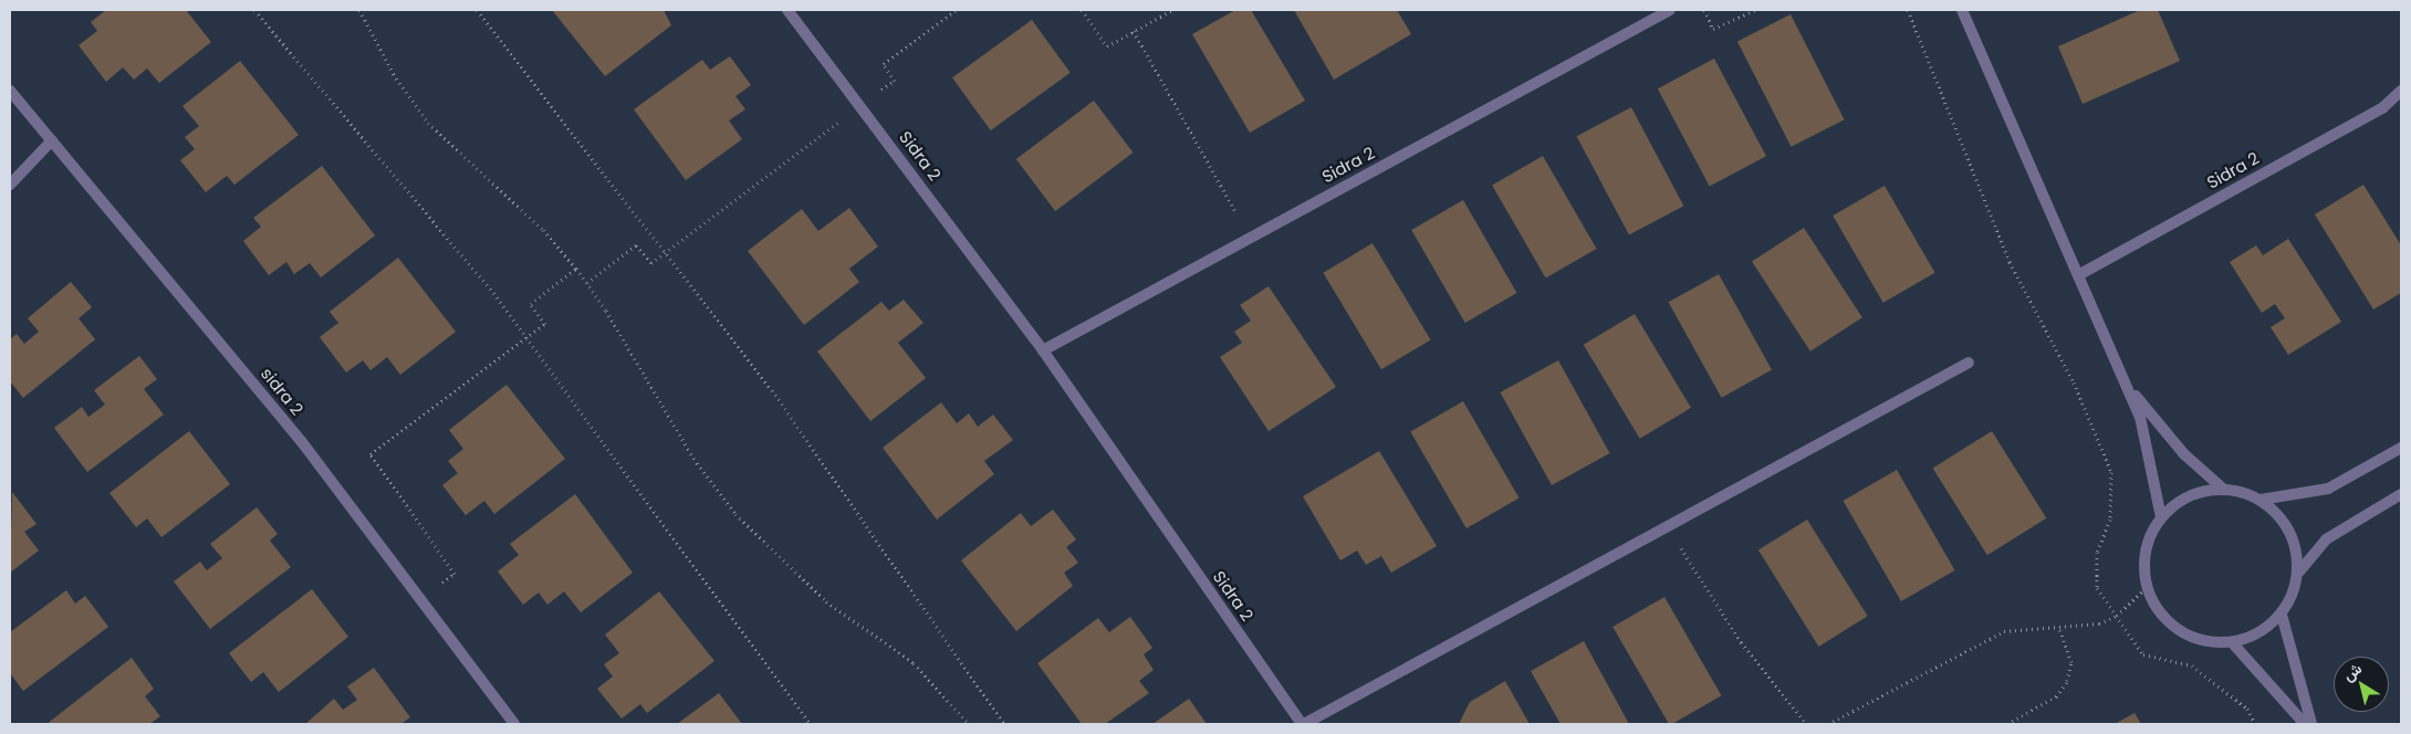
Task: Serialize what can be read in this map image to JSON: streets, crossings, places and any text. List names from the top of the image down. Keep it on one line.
{"streets":{"street":["Sidra 2","sidra 2"]},"north":"top left"}
